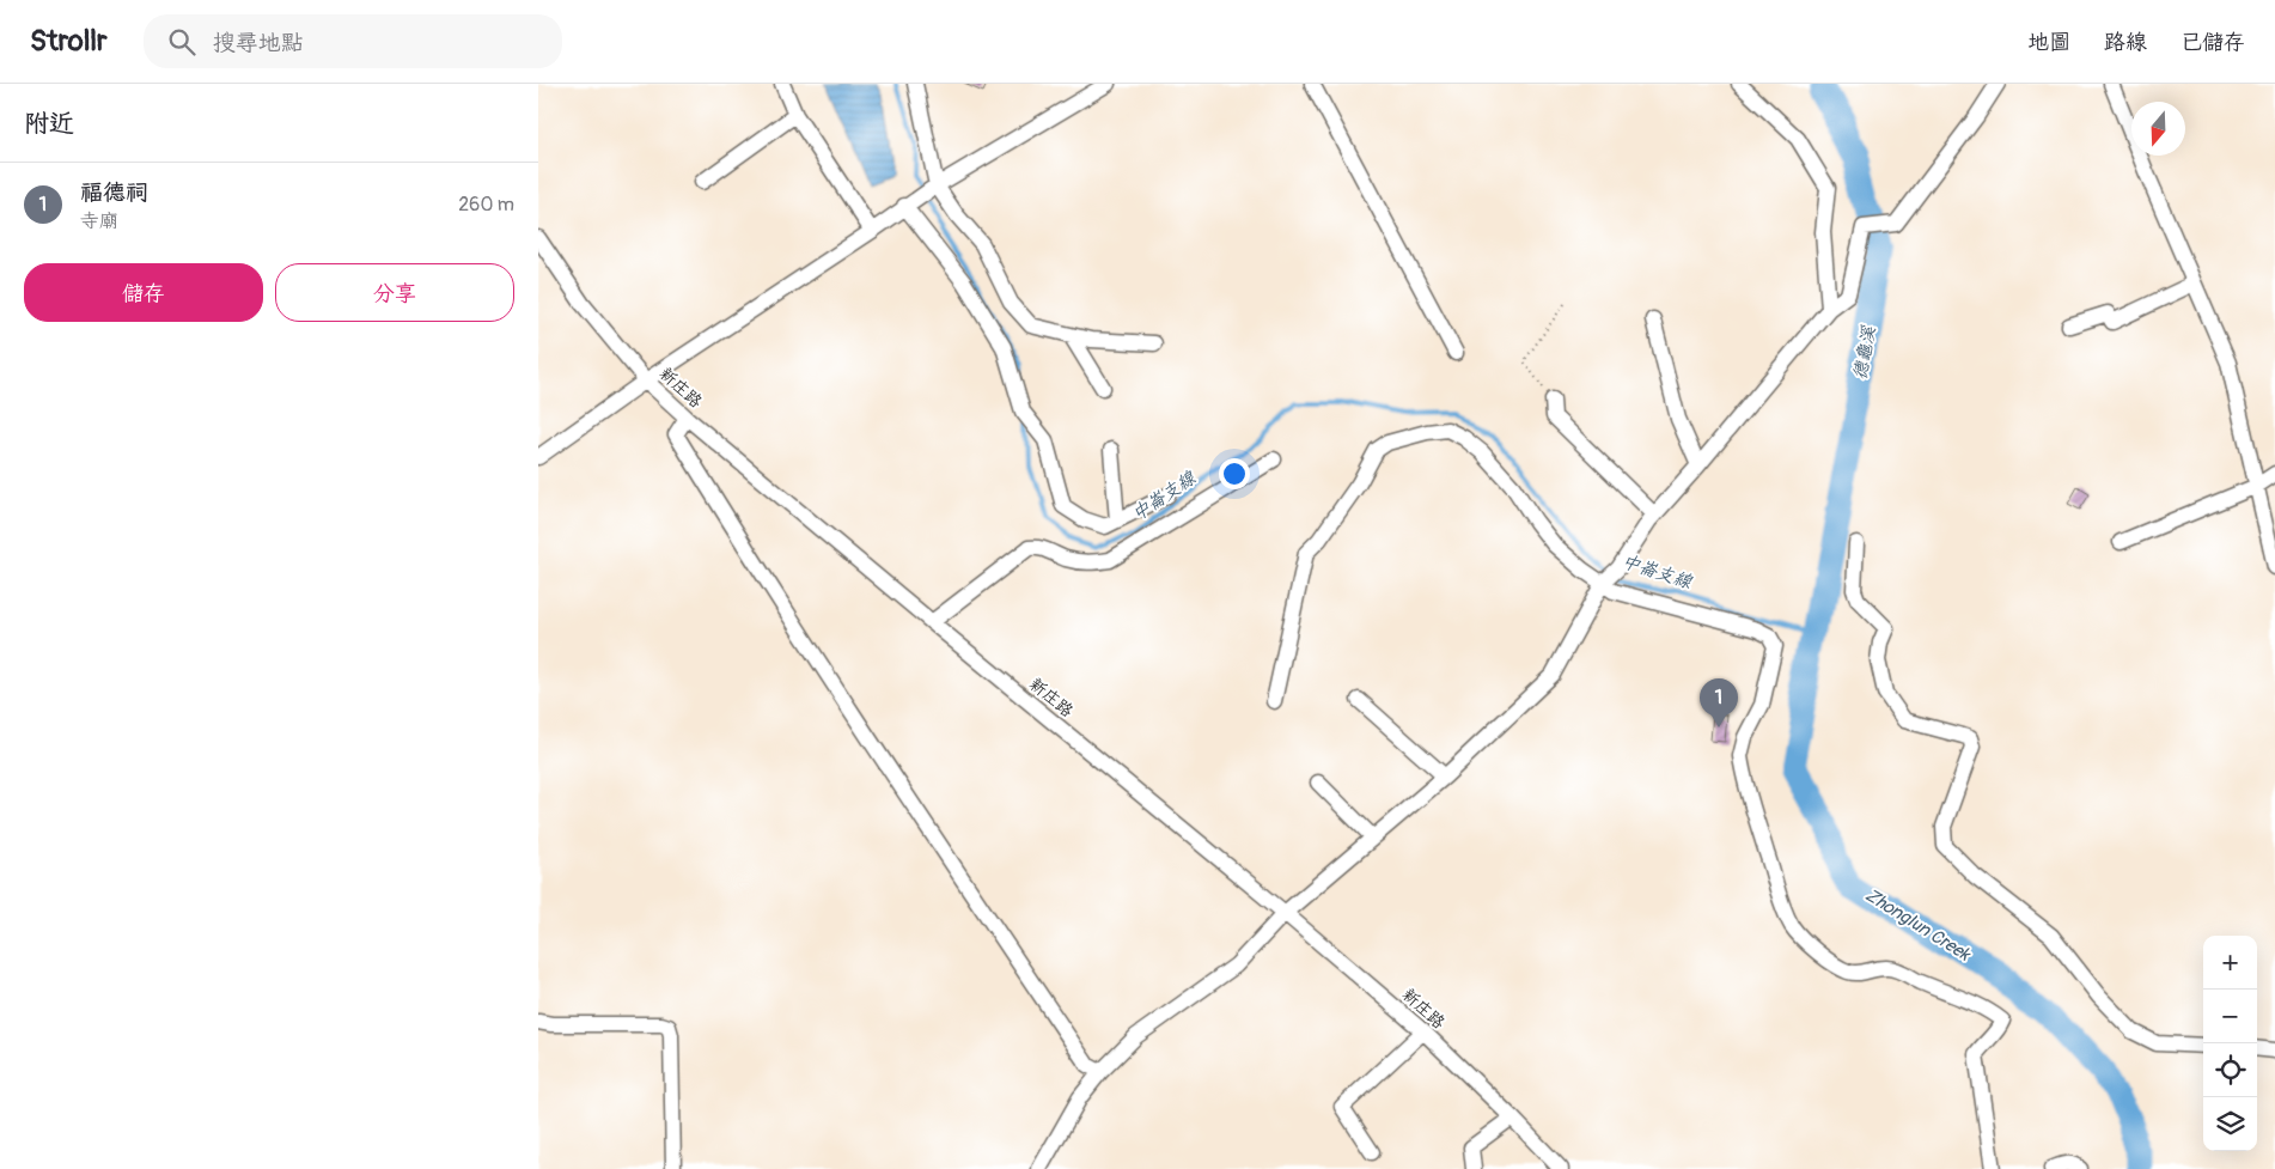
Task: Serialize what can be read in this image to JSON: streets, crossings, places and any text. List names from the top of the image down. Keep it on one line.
{"streets":{"street":["新庄路"]},"water":["德龜溪","中崙支線","Zhonglun Creek"],"north":"bottom","page":{"header":"Strollr","search":"搜尋地點","nav":["地圖","路線","已儲存"],"heading":"附近","list":[{"mark":"1","name":"福德祠","note":"寺廟","value":"260 m"}],"buttons":["儲存","分享"],"pins":"1","map_buttons":["+","−"]}}
